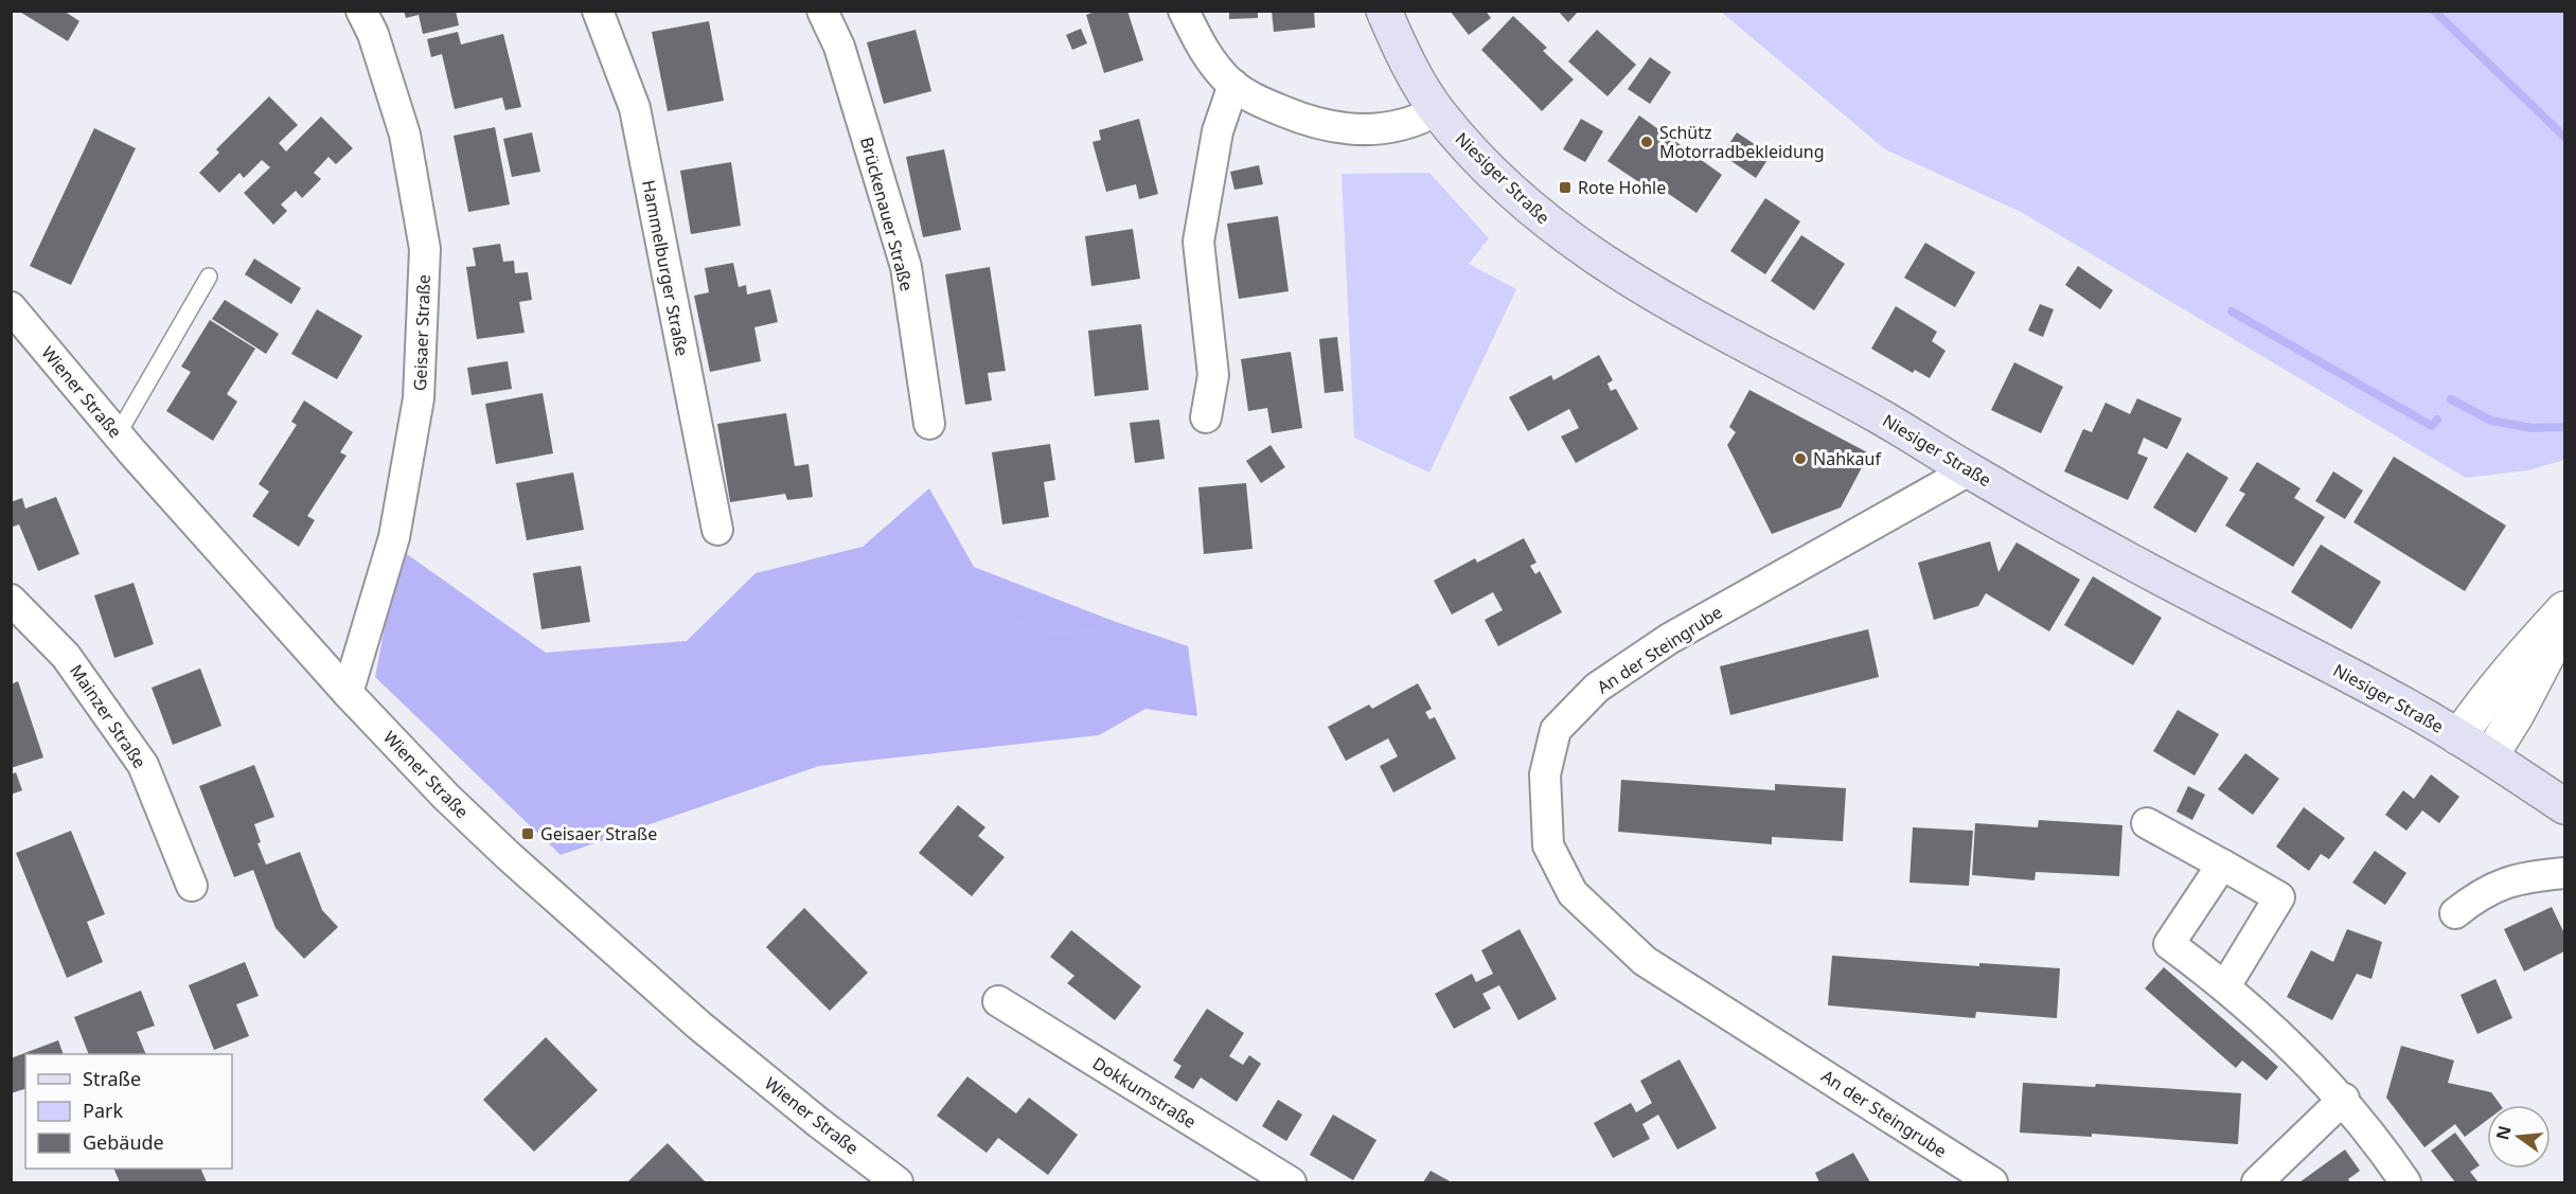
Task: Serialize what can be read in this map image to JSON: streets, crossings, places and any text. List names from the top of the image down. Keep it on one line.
{"streets":{"main road":["Niesiger Straße"],"street":["Brückenauer Straße","Hammelburger Straße","Geisaer Straße","Wiener Straße","An der Steingrube","Mainzer Straße","Dokkumstraße"]},"crossings":[["Niesiger Straße","An der Steingrube"],["Geisaer Straße","Wiener Straße"]],"places":{"other":["Schütz Motorradbekleidung","Nahkauf"],"transit":["Rote Hohle","Geisaer Straße"]},"legend":["Straße","Park","Gebäude"],"north":"left"}
